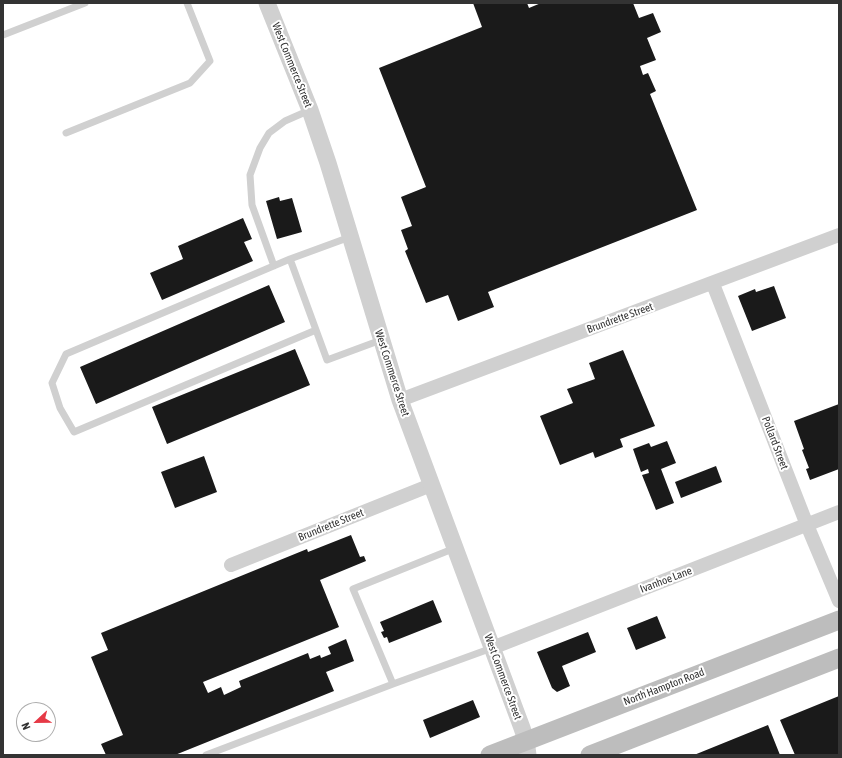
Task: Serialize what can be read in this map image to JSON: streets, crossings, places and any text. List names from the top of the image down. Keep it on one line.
{"streets":{"main road":["North Hampton Road"],"street":["West Commerce Street","Brundrette Street","Pollard Street","Ivanhoe Lane"]},"crossings":[["West Commerce Street","Brundrette Street"],["West Commerce Street","Ivanhoe Lane"],["West Commerce Street","North Hampton Road"],["Brundrette Street","Pollard Street"],["Pollard Street","Ivanhoe Lane"]],"north":"left"}
